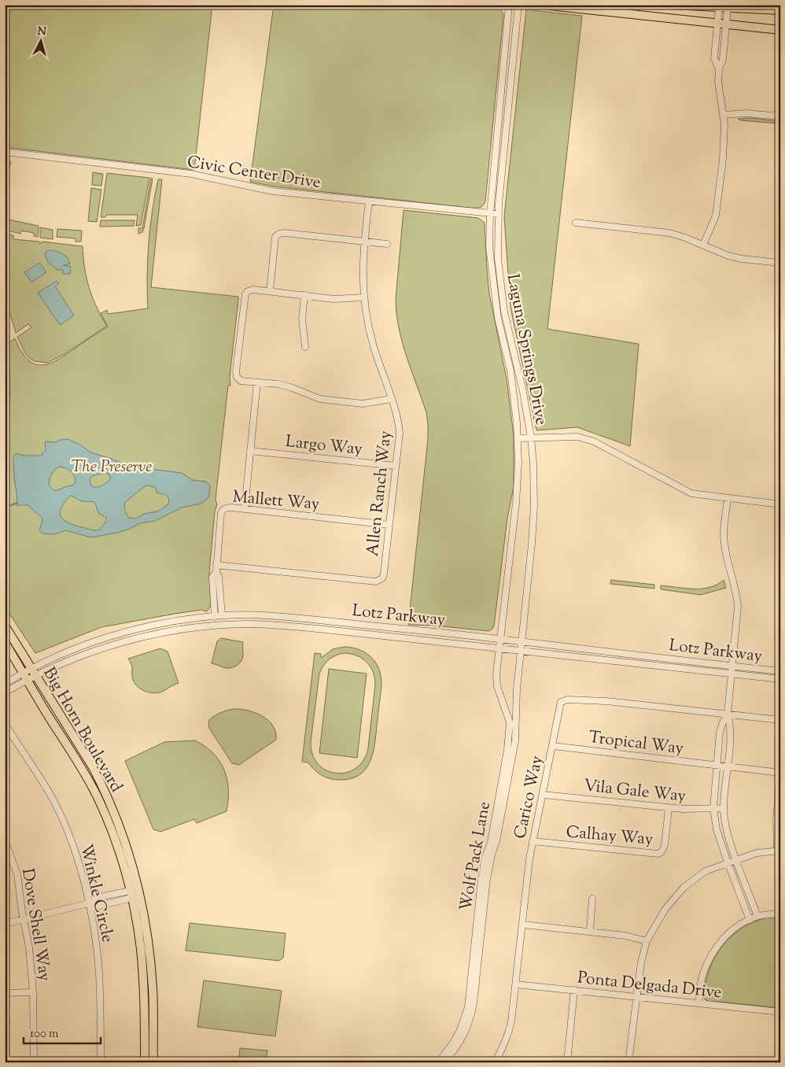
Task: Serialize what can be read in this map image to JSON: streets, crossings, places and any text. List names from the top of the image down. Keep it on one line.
{"streets":{"main road":["Big Horn Boulevard"],"street":["Civic Center Drive","Laguna Springs Drive","Largo Way","Allen Ranch Way","Mallett Way","Lotz Parkway","Tropical Way","Vila Gale Way","Carico Way","Calhay Way","Wolf Pack Lane","Winkle Circle","Dove Shell Way","Ponta Delgada Drive"]},"crossings":[["Civic Center Drive","Laguna Springs Drive"],["Civic Center Drive","Allen Ranch Way"],["Laguna Springs Drive","Lotz Parkway"],["Laguna Springs Drive","Wolf Pack Lane"],["Largo Way","Allen Ranch Way"],["Allen Ranch Way","Mallett Way"],["Mallett Way","Lotz Parkway"],["Lotz Parkway","Big Horn Boulevard"],["Lotz Parkway","Wolf Pack Lane"],["Tropical Way","Carico Way"],["Vila Gale Way","Carico Way"],["Vila Gale Way","Calhay Way"],["Carico Way","Calhay Way"],["Carico Way","Ponta Delgada Drive"]],"parks":["The Preserve"],"scale_bar":"100 m","north":"top"}
